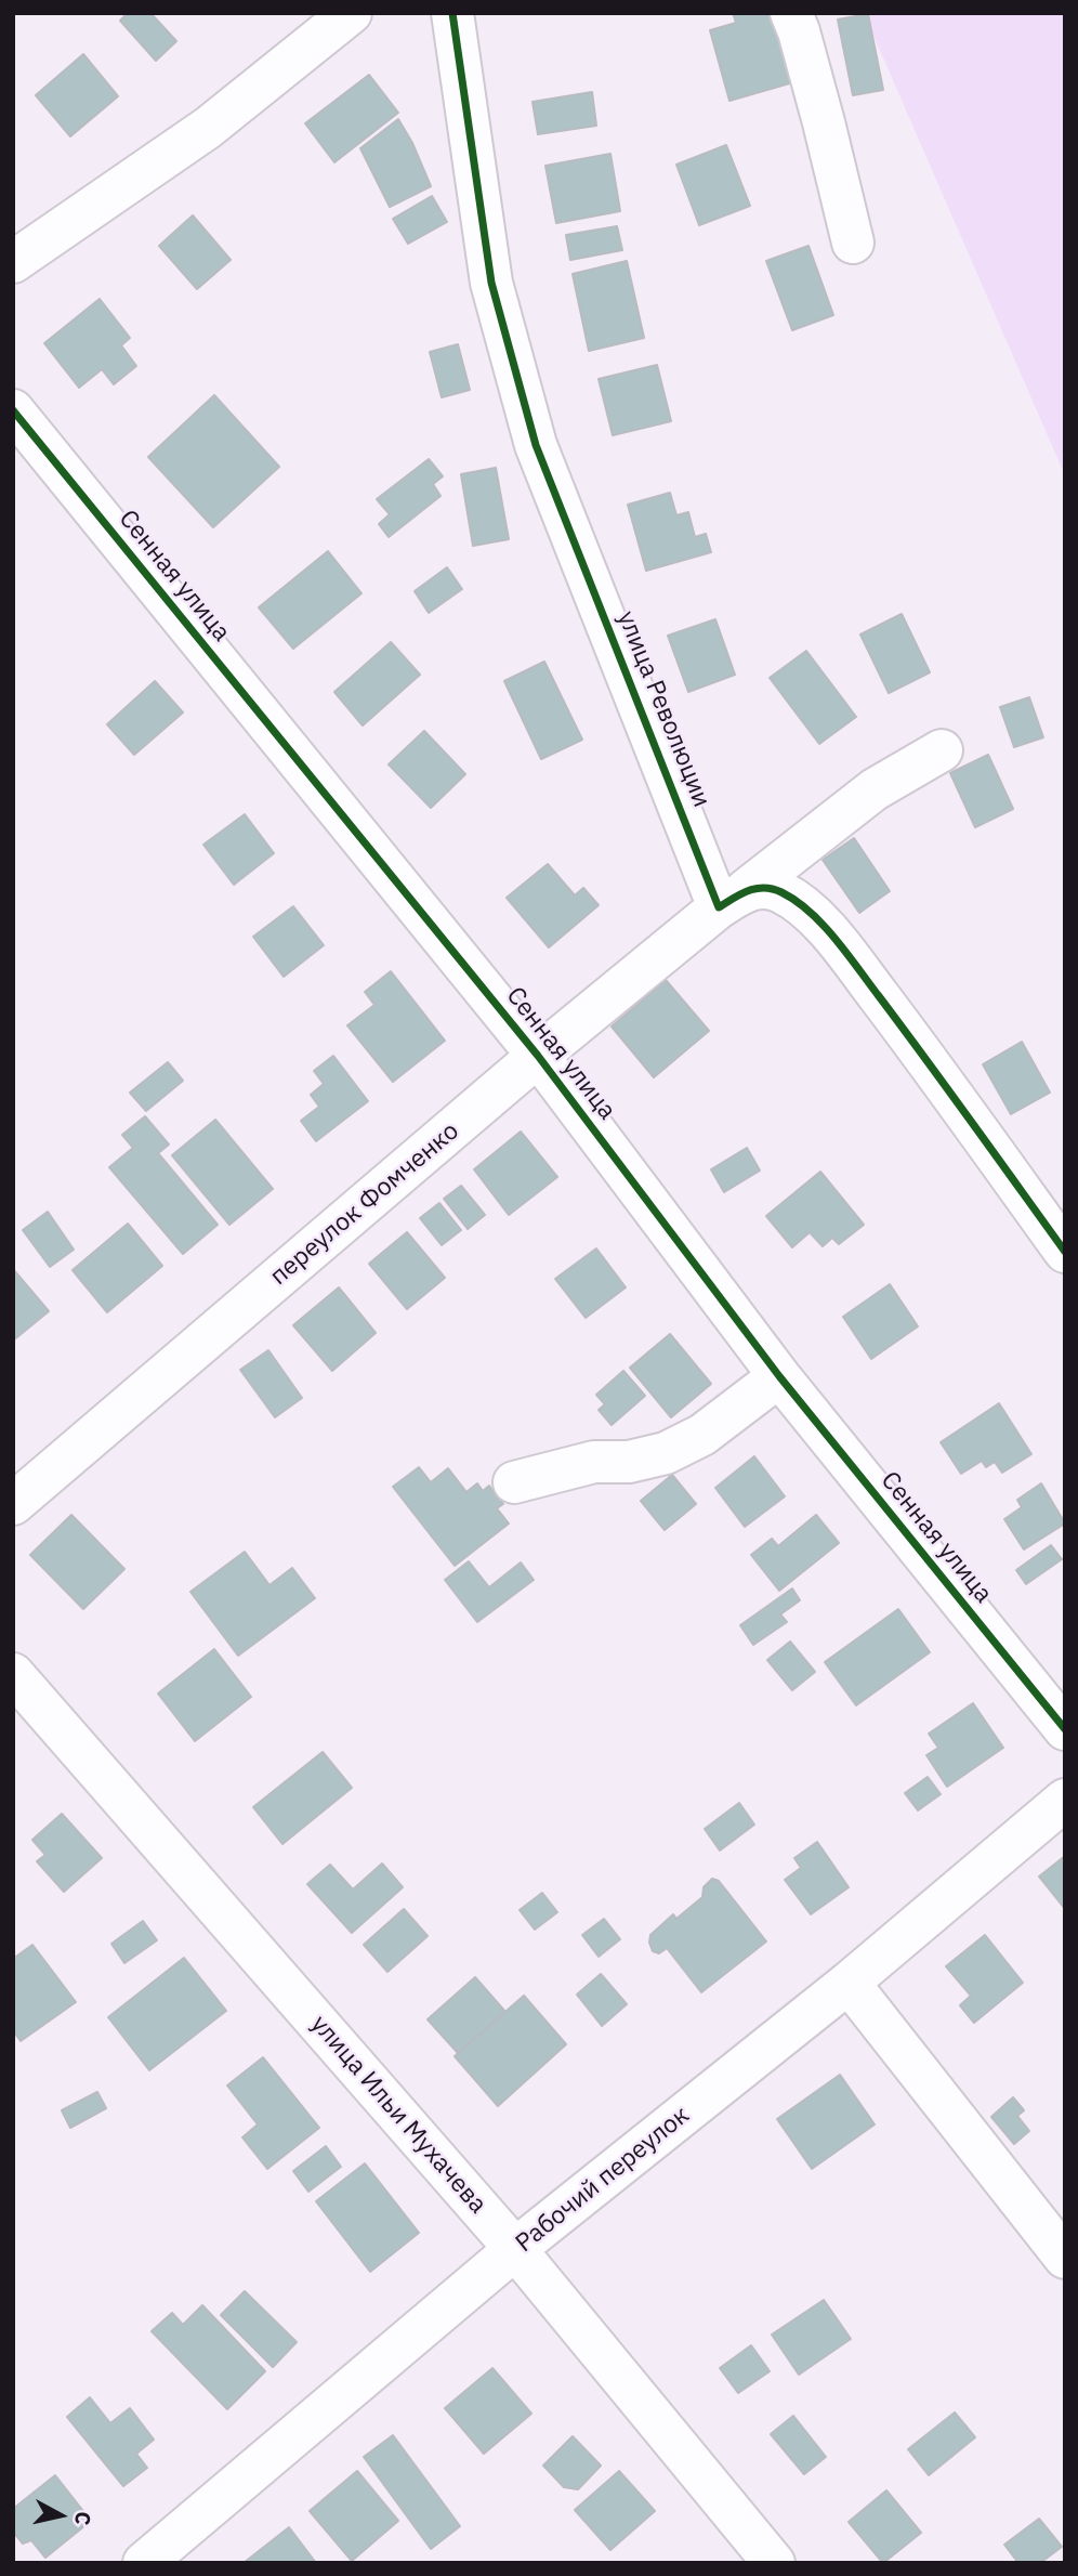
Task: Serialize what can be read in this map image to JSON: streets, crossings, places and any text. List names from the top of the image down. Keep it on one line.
{"streets":{"street":["Сенная улица","улица Революции","переулок Фомченко","улица Ильи Мухачева","Рабочий переулок"]},"crossings":[["Сенная улица","переулок Фомченко"],["улица Революции","переулок Фомченко"],["улица Ильи Мухачева","Рабочий переулок"]],"north":"right"}
